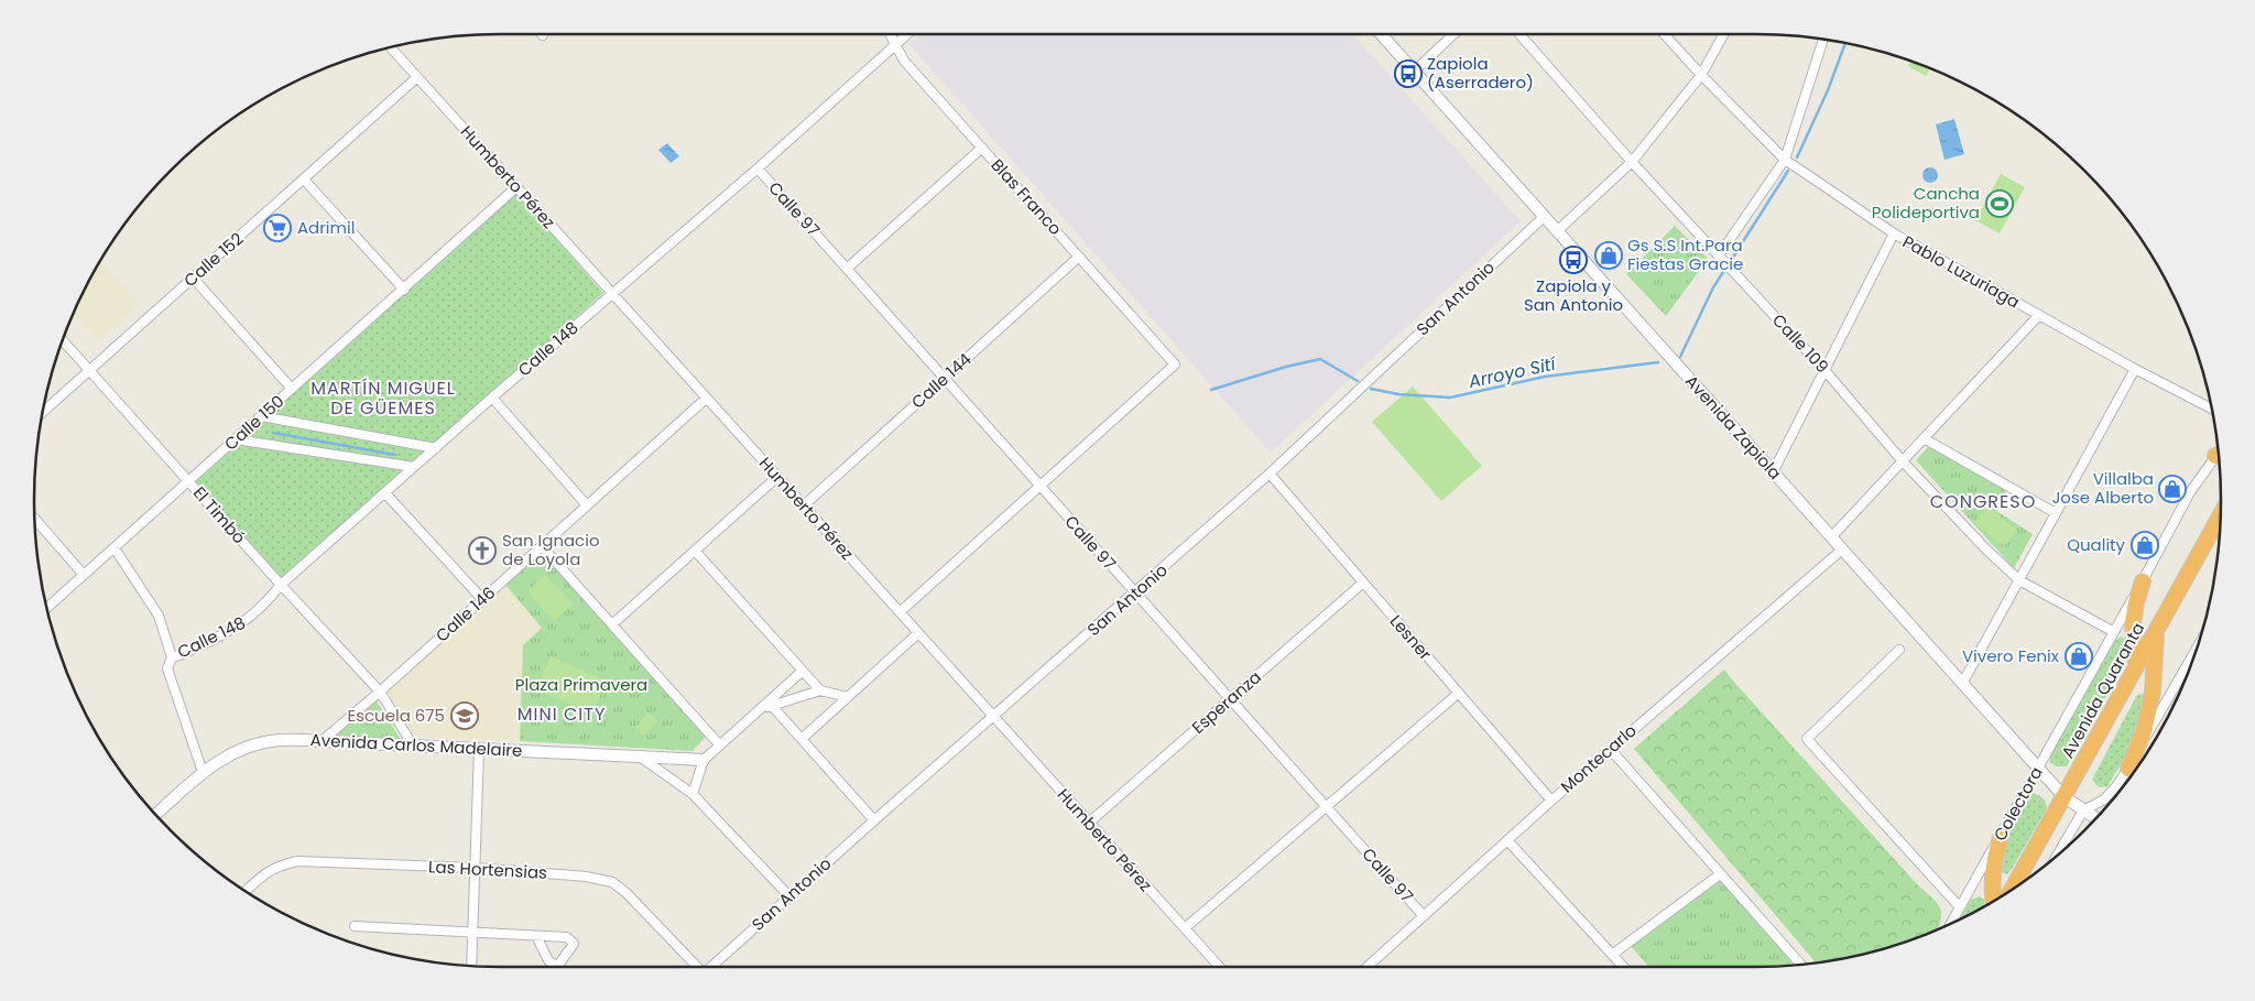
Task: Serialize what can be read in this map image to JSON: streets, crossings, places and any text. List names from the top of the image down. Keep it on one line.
{"streets":{"highway":["Avenida Quaranta"],"main road":["Avenida Zapiola","Avenida Carlos Madelaire"],"street":["Humberto Pérez","Blas Franco","Calle 97","Calle 152","Pablo Luzuriaga","San Antonio","Calle 109","Calle 148","Calle 144","Calle 150","El Timbó","Calle 146","Lesner","Esperanza","Montecarlo","Colectora","Las Hortensias"]},"crossings":[["Humberto Pérez","Calle 152"],["Humberto Pérez","San Antonio"],["Humberto Pérez","Calle 148"],["Humberto Pérez","Calle 144"],["Humberto Pérez","Calle 150"],["Humberto Pérez","Calle 146"],["Humberto Pérez","Esperanza"],["Blas Franco","Calle 97"],["Blas Franco","Calle 148"],["Blas Franco","Calle 144"],["Calle 97","San Antonio"],["Calle 97","Calle 148"],["Calle 97","Calle 144"],["Calle 97","Esperanza"],["Calle 97","Montecarlo"],["Calle 152","El Timbó"],["San Antonio","Avenida Zapiola"],["San Antonio","Lesner"],["Calle 109","Colectora"],["Calle 148","El Timbó"],["Calle 150","El Timbó"],["Avenida Zapiola","Avenida Quaranta"],["Avenida Zapiola","Montecarlo"],["Avenida Zapiola","Colectora"],["El Timbó","Calle 146"],["El Timbó","Avenida Carlos Madelaire"],["Calle 146","Avenida Carlos Madelaire"],["Lesner","Esperanza"],["Lesner","Montecarlo"]],"districts":["MARTÍN MIGUEL DE GÜEMES","CONGRESO","MINI CITY"],"water":["Arroyo Sití"],"parks":["Plaza Primavera"],"places":{"bus stop":["Zapiola (Aserradero)","Zapiola y San Antonio"],"sports":["Cancha Polideportiva"],"supermarket":["Adrimil"],"shop":["Gs S.S Int.Para Fiestas Gracie","Villalba Jose Alberto","Quality","Vivero Fenix"],"church":["San Ignacio de Loyola"],"school or university":["Escuela 675"]}}
